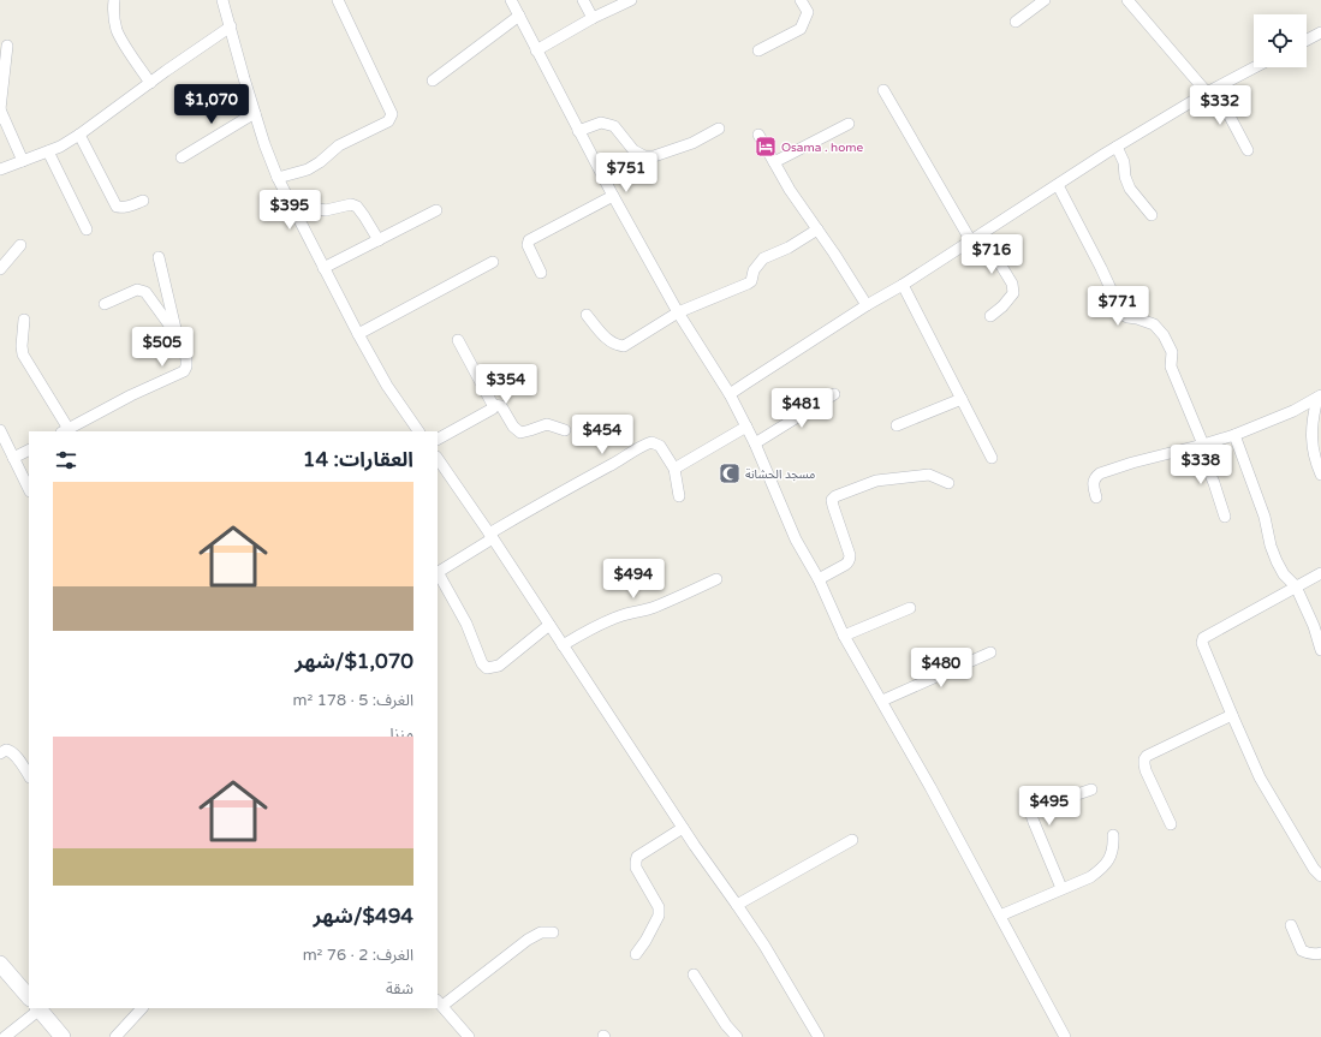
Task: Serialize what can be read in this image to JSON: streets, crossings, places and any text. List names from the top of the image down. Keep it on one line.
{"places":{"hotel":["Osama . home"],"mosque":["مسجد الحشانة"]},"page":{"price":["$1,070","$332","$751","$395","$716","$771","$505","$354","$481","$454","$338","$494","$480","$495"],"heading":"العقارات: 14","list":[{"name":"$1,070/شهر","note":"الغرف: 5 · 178 m² · منزل"},{"name":"$494/شهر","note":"الغرف: 2 · 76 m² · شقة"}]}}
